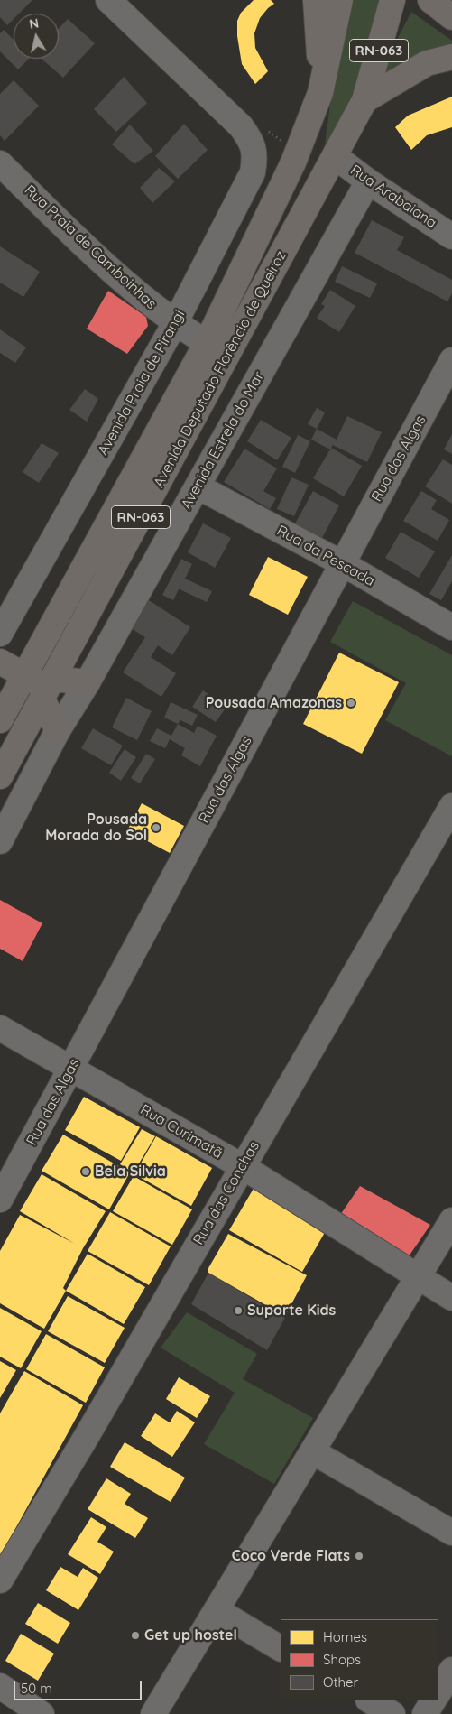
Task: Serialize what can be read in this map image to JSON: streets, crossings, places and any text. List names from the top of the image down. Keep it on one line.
{"streets":{"main road":["RN-063","Avenida Deputado Florêncio de Queiroz"],"street":["Rua Arabaiana","Rua Praia de Camboinhas","Avenida Praia de Pirangi","Avenida Estrela do Mar","Rua das Algas","Rua da Pescada","Rua Curimatã","Rua das Conchas"]},"crossings":[["Rua Arabaiana","Avenida Deputado Florêncio de Queiroz"],["Rua Arabaiana","Avenida Estrela do Mar"],["Rua Praia de Camboinhas","Avenida Deputado Florêncio de Queiroz"],["Rua Praia de Camboinhas","Avenida Praia de Pirangi"],["Avenida Estrela do Mar","Rua da Pescada"],["Rua das Algas","Rua da Pescada"],["Rua das Algas","Rua Curimatã"],["Rua Curimatã","Rua das Conchas"]],"places":["Pousada Amazonas","Pousada Morada do Sol","Bela Silvia","Suporte Kids","Coco Verde Flats","Get up hostel"],"legend":["Homes","Shops","Other"],"scale_bar":"50 m","north":"top"}
